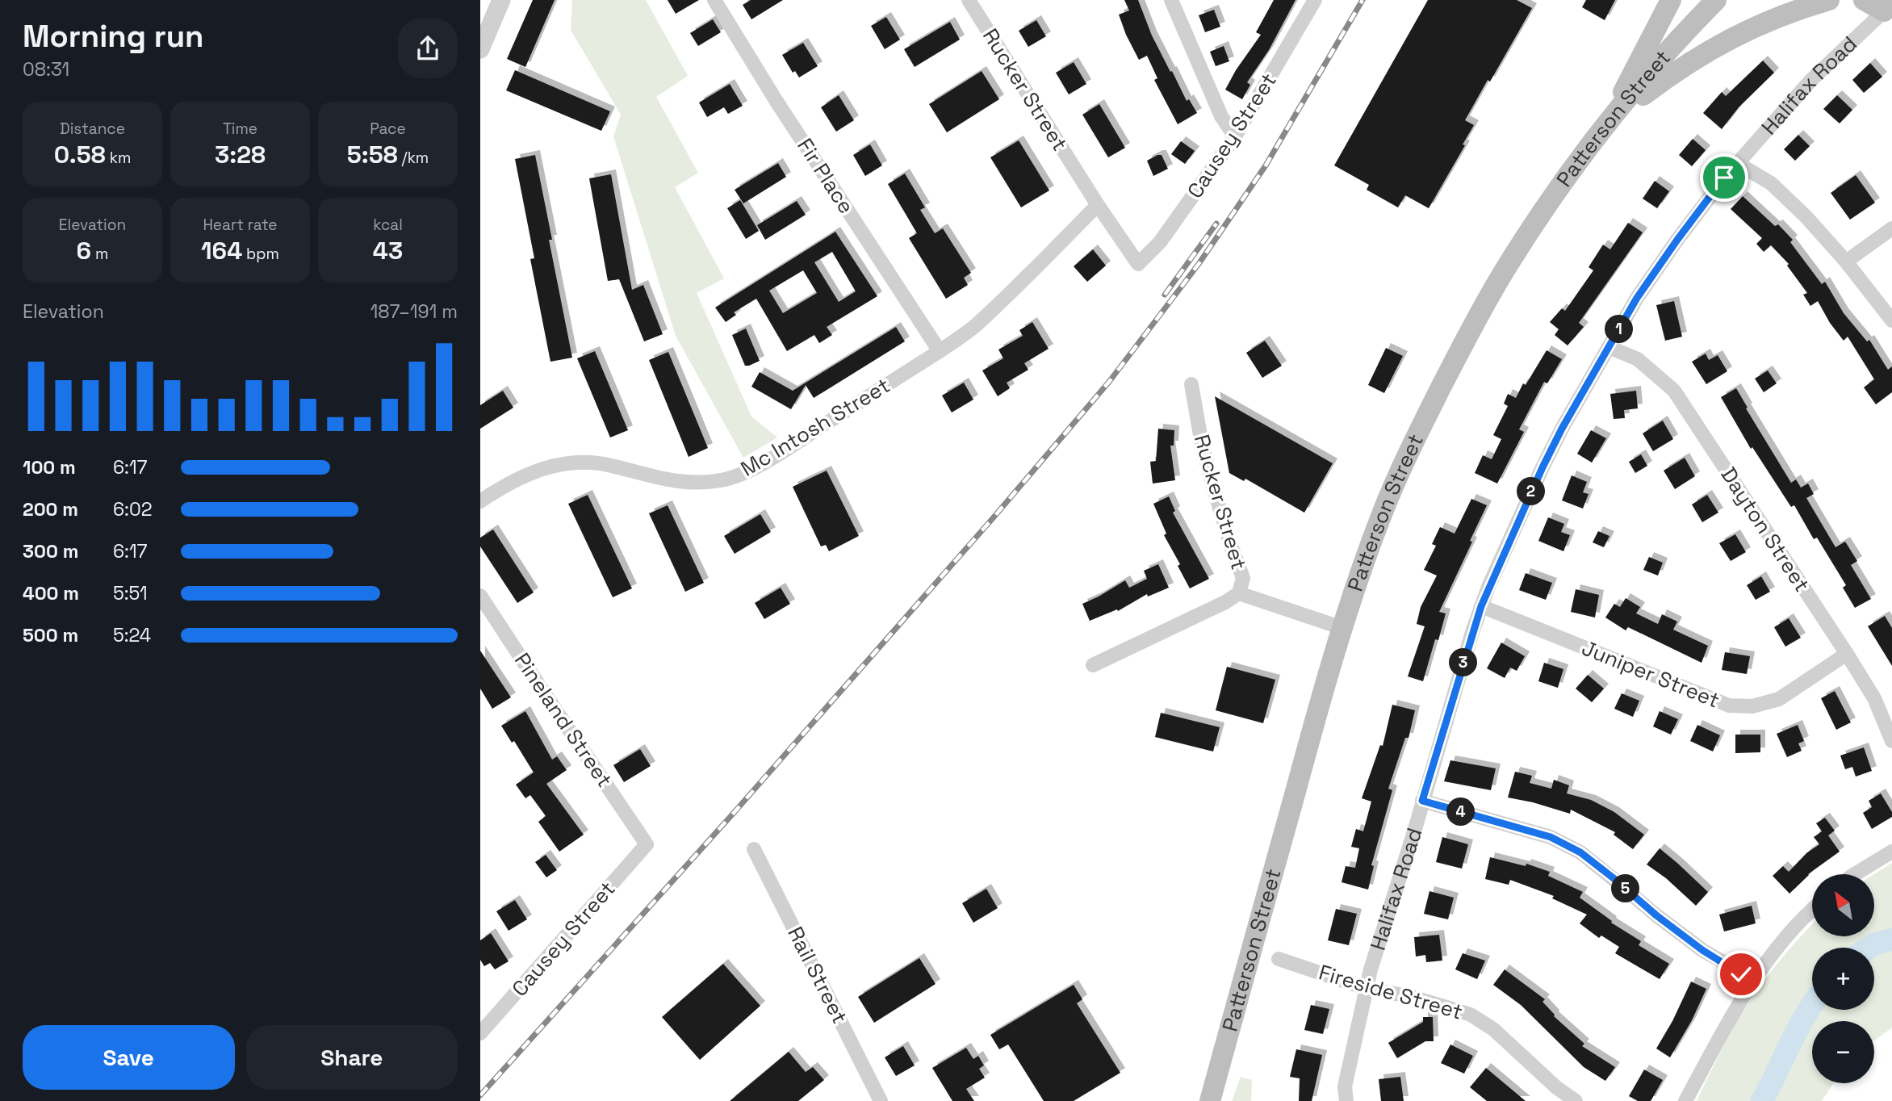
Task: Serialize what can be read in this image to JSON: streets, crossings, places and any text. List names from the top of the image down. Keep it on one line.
{"streets":{"main road":["Patterson Street"],"street":["Halifax Road","Rucker Street","Causey Street","Fir Place","Mc Intosh Street","Dayton Street","Juniper Street","Pineland Street","Rail Street","Fireside Street"]},"crossings":[["Halifax Road","Dayton Street"],["Halifax Road","Juniper Street"],["Halifax Road","Fireside Street"],["Rucker Street","Causey Street"],["Rucker Street","Mc Intosh Street"],["Causey Street","Pineland Street"],["Fir Place","Mc Intosh Street"],["Dayton Street","Juniper Street"]],"north":"top left","page":{"heading":["Morning run","08:31"],"stats":[["Distance","0.58 km"],["Time","3:28"],["Pace","5:58 /km"],["Elevation","6 m"],["Heart rate","164 bpm"],["kcal","43"]],"chart":["Elevation","187–191 m"],"pins":["1","2","3","4","5"],"list":[{"name":"100 m","note":"6:17"},{"name":"200 m","note":"6:02"},{"name":"300 m","note":"6:17"},{"name":"400 m","note":"5:51"},{"name":"500 m","note":"5:24"}],"map_buttons":["+","−"],"buttons":["Save","Share"]}}
